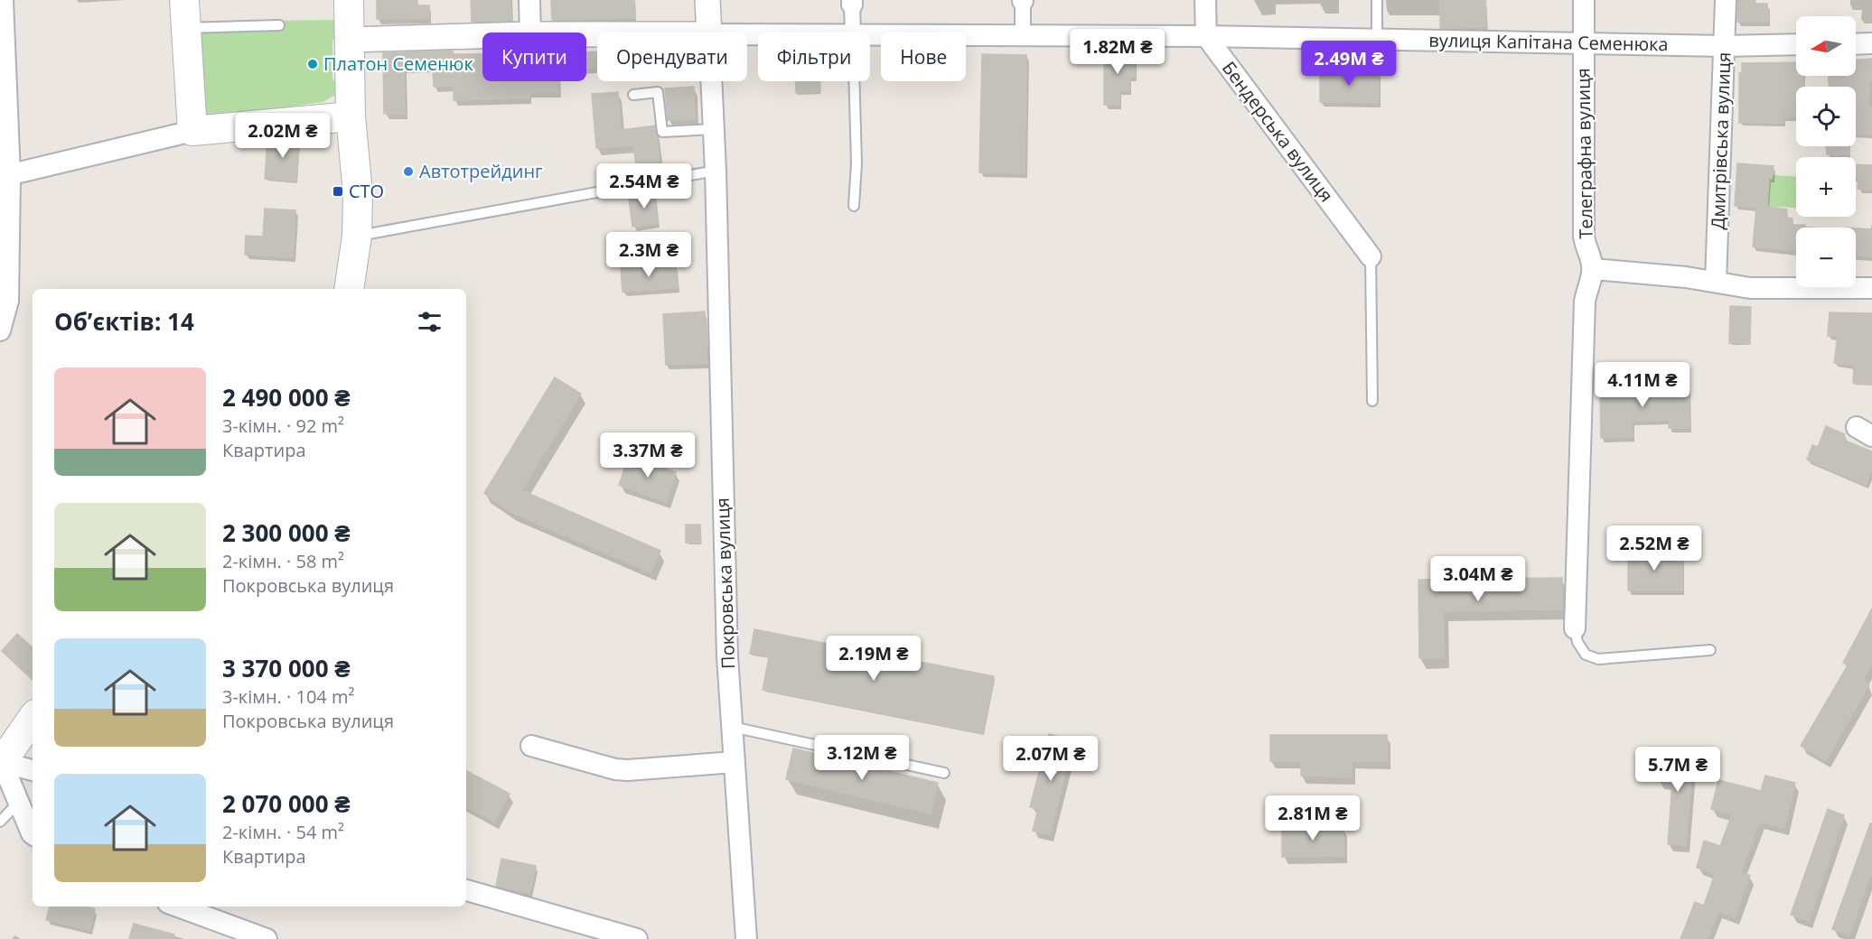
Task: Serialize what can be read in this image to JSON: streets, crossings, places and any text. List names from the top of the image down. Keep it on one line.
{"streets":{"street":["вулиця Капітана Семенюка","Бендерська вулиця","Дмитрівська вулиця","Телеграфна вулиця","Покровська вулиця"]},"crossings":[["вулиця Капітана Семенюка","Бендерська вулиця"],["вулиця Капітана Семенюка","Дмитрівська вулиця"],["вулиця Капітана Семенюка","Телеграфна вулиця"]],"places":{"other":["Платон Семенюк","Автотрейдинг"],"transit":["СТО"]},"north":"left","page":{"map_buttons":["+","−"],"price":["1.82M ₴","2.49M ₴","2.02M ₴","2.54M ₴","2.3M ₴","4.11M ₴","3.37M ₴","2.52M ₴","3.04M ₴","2.19M ₴","3.12M ₴","2.07M ₴","5.7M ₴","2.81M ₴"],"chip":["Купити","Орендувати","Фільтри","Нове"],"heading":"Об’єктів: 14","list":[{"name":"2 490 000 ₴","note":"3-кімн. · 92 m² · Квартира"},{"name":"2 300 000 ₴","note":"2-кімн. · 58 m² · Покровська вулиця"},{"name":"3 370 000 ₴","note":"3-кімн. · 104 m² · Покровська вулиця"},{"name":"2 070 000 ₴","note":"2-кімн. · 54 m² · Квартира"}]}}
